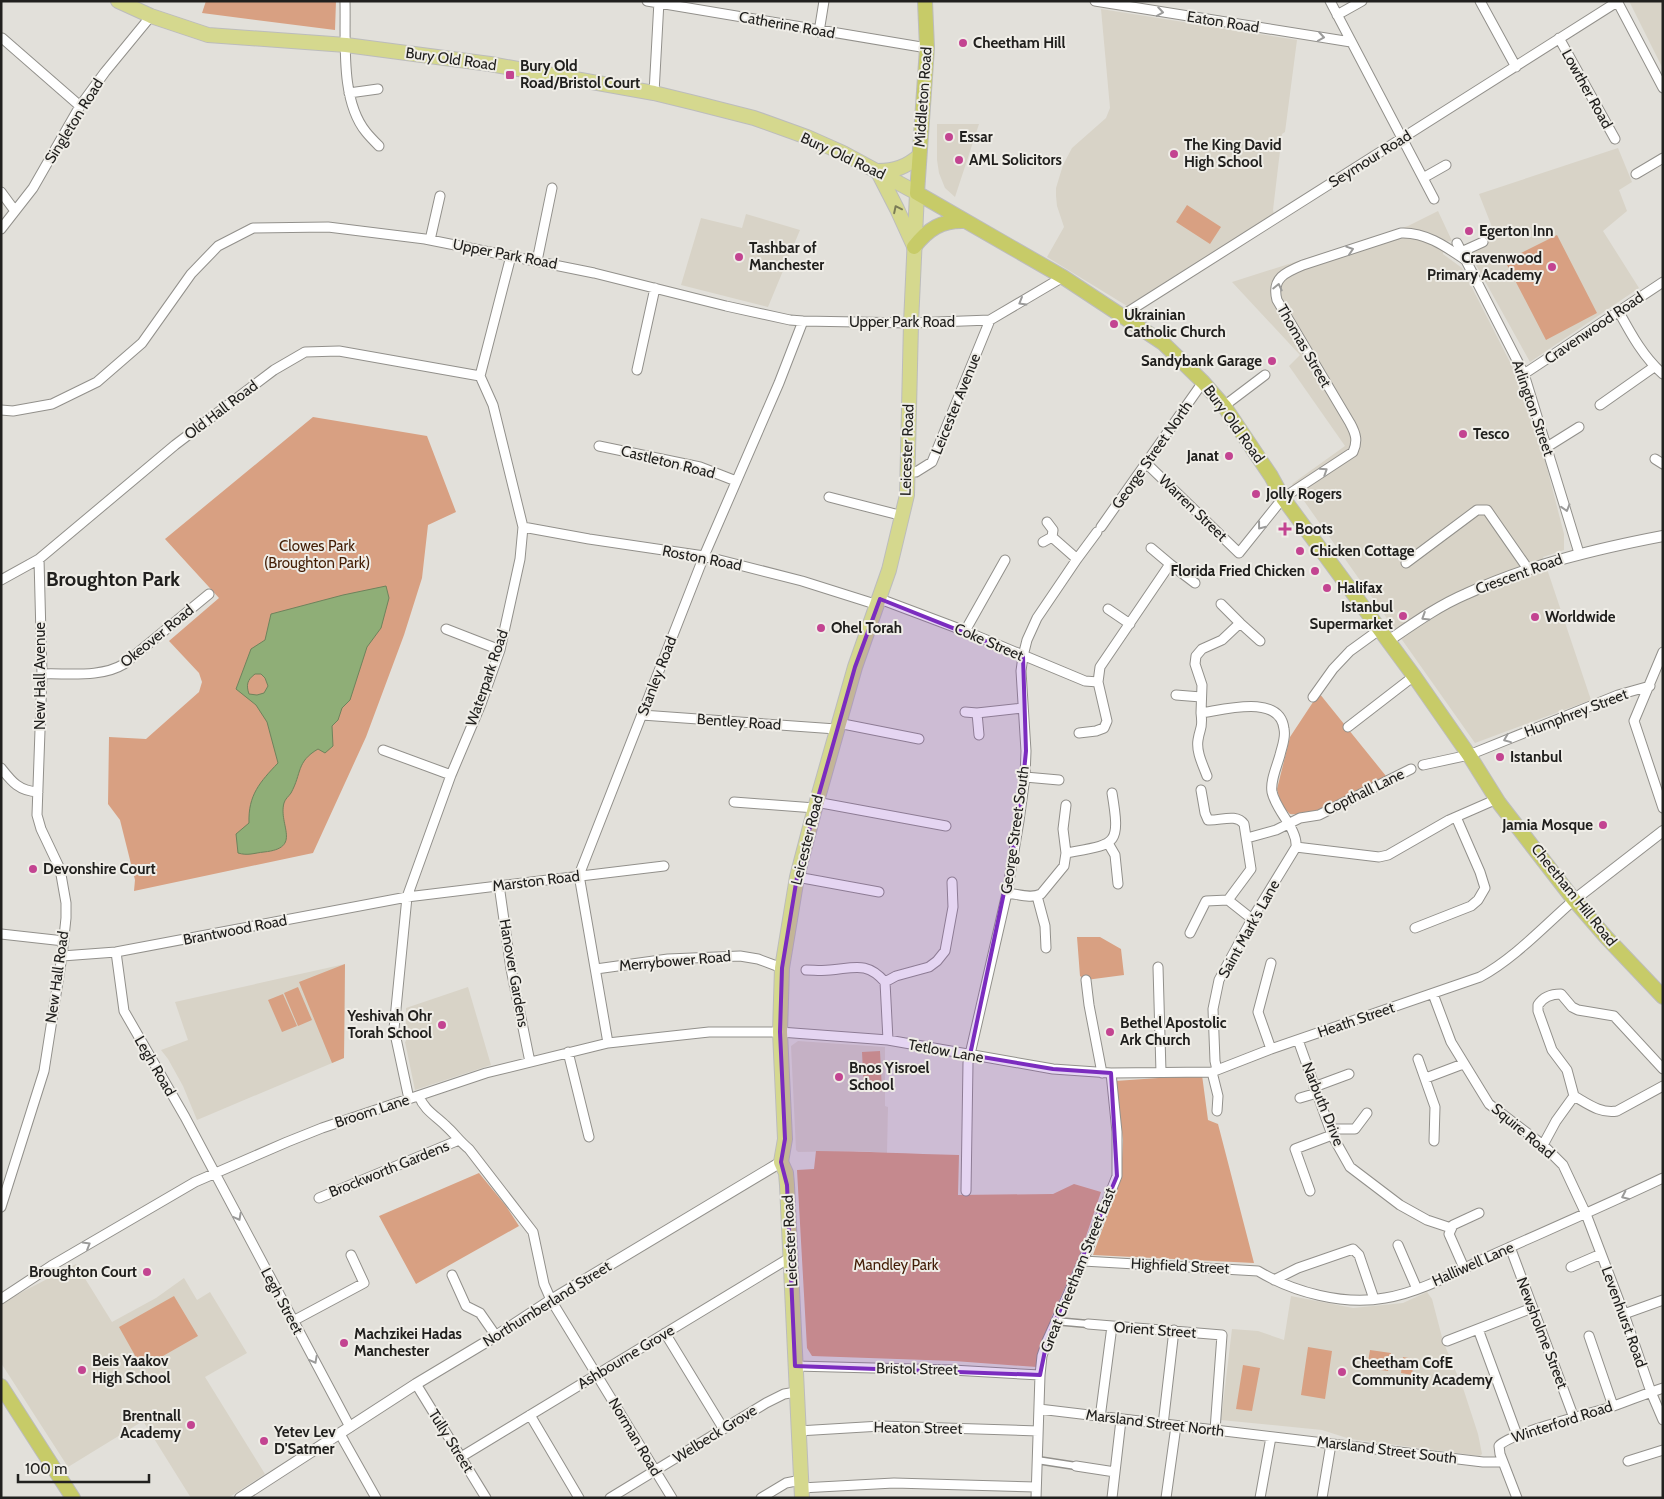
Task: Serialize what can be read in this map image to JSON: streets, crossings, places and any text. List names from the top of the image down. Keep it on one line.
{"streets":{"highway":["Bury Old Road","Middleton Road","Cheetham Hill Road"],"main road":["Leicester Road"],"street":["Eaton Road","Catherine Road","Lowther Road","Singleton Road","Seymour Road","Upper Park Road","Cravenwood Road","Thomas Street","Leicester Avenue","Arlington Street","Old Hall Road","George Street North","Castleton Road","Warren Street","Roston Road","Crescent Road","Okeover Road","Coke Street","New Hall Avenue","Stanley Road","Waterpark Road","Humphrey Street","Bentley Road","Copthall Lane","George Street South","Marston Road","Saint Mark's Lane","Brantwood Road","Merrybower Road","Hanover Gardens","New Hall Road","Heath Street","Tetlow Lane","Legh Road","Narbuth Drive","Broom Lane","Squire Road","Brockworth Gardens","Halliwell Lane","Highfield Street","Great Cheetham Street East","Legh Street","Northumberland Street","Levenhurst Road","Orient Street","Newsholme Street","Ashbourne Grove","Bristol Street","Winterford Road","Marsland Street North","Heaton Street","Welbeck Grove","Norman Road","Tully Street","Marsland Street South"]},"crossings":[["Catherine Road","Middleton Road"],["Bury Old Road","Middleton Road"],["Bury Old Road","Singleton Road"],["Bury Old Road","Seymour Road"],["Bury Old Road","Upper Park Road"],["Bury Old Road","Thomas Street"],["Bury Old Road","Leicester Road"],["Bury Old Road","George Street North"],["Bury Old Road","Crescent Road"],["Bury Old Road","Cheetham Hill Road"],["Lowther Road","Seymour Road"],["Middleton Road","Leicester Road"],["Upper Park Road","Leicester Avenue"],["Upper Park Road","Leicester Road"],["Upper Park Road","Stanley Road"],["Cravenwood Road","Arlington Street"],["Thomas Street","Arlington Street"],["Thomas Street","Warren Street"],["Leicester Avenue","Leicester Road"],["Arlington Street","Crescent Road"],["Old Hall Road","New Hall Avenue"],["Old Hall Road","Waterpark Road"],["Leicester Road","Roston Road"],["Leicester Road","Coke Street"],["Leicester Road","Bentley Road"],["Leicester Road","Merrybower Road"],["Leicester Road","Tetlow Lane"],["Leicester Road","Broom Lane"],["Leicester Road","Northumberland Street"],["Leicester Road","Ashbourne Grove"],["Leicester Road","Bristol Street"],["Leicester Road","Heaton Street"],["Leicester Road","Welbeck Grove"],["George Street North","Warren Street"],["George Street North","George Street South"],["Castleton Road","Stanley Road"],["Roston Road","Coke Street"],["Roston Road","Stanley Road"],["Roston Road","Waterpark Road"],["Crescent Road","Cheetham Hill Road"],["Okeover Road","New Hall Avenue"],["Coke Street","George Street South"],["New Hall Avenue","New Hall Road"],["Stanley Road","Bentley Road"],["Stanley Road","Marston Road"],["Waterpark Road","Marston Road"],["Waterpark Road","Brantwood Road"],["Waterpark Road","Broom Lane"],["Humphrey Street","Copthall Lane"],["Humphrey Street","Cheetham Hill Road"],["Copthall Lane","Cheetham Hill Road"],["George Street South","Tetlow Lane"],["Marston Road","Brantwood Road"],["Marston Road","Hanover Gardens"],["Cheetham Hill Road","Heath Street"],["Saint Mark's Lane","Heath Street"],["Brantwood Road","New Hall Road"],["Brantwood Road","Legh Road"],["Hanover Gardens","Broom Lane"],["Heath Street","Tetlow Lane"],["Heath Street","Narbuth Drive"],["Heath Street","Squire Road"],["Heath Street","Great Cheetham Street East"],["Tetlow Lane","Broom Lane"],["Tetlow Lane","Great Cheetham Street East"],["Legh Road","Broom Lane"],["Legh Road","Legh Street"],["Broom Lane","Legh Street"],["Broom Lane","Norman Road"],["Squire Road","Halliwell Lane"],["Squire Road","Levenhurst Road"],["Brockworth Gardens","Norman Road"],["Halliwell Lane","Highfield Street"],["Halliwell Lane","Levenhurst Road"],["Halliwell Lane","Newsholme Street"],["Highfield Street","Great Cheetham Street East"],["Great Cheetham Street East","Bristol Street"],["Great Cheetham Street East","Marsland Street North"],["Great Cheetham Street East","Heaton Street"],["Legh Street","Northumberland Street"],["Northumberland Street","Norman Road"],["Northumberland Street","Tully Street"],["Levenhurst Road","Winterford Road"],["Orient Street","Marsland Street North"],["Newsholme Street","Winterford Road"],["Ashbourne Grove","Norman Road"],["Ashbourne Grove","Tully Street"],["Winterford Road","Marsland Street South"],["Marsland Street North","Marsland Street South"],["Welbeck Grove","Norman Road"]],"one_way":["Eaton Road","Crescent Road","Humphrey Street","Legh Street"],"districts":["Broughton Park"],"parks":["Clowes Park (Broughton Park)","Mandley Park"],"places":{"other":["Cheetham Hill","Essar","The King David High School","AML Solicitors","Egerton Inn","Tashbar of Manchester","Cravenwood Primary Academy","Ukrainian Catholic Church","Sandybank Garage","Tesco","Janat","Jolly Rogers","Chicken Cottage","Florida Fried Chicken","Halifax","Istanbul Supermarket","Worldwide","Ohel Torah","Istanbul","Jamia Mosque","Devonshire Court","Yeshivah Ohr Torah School","Bethel Apostolic Ark Church","Bnos Yisroel School","Broughton Court","Machzikei Hadas Manchester","Beis Yaakov High School","Cheetham CofE Community Academy","Brentnall Academy","Yetev Lev D'Satmer"],"transit":["Bury Old Road/Bristol Court"],"health":["Boots"]},"scale_bar":"100 m"}
